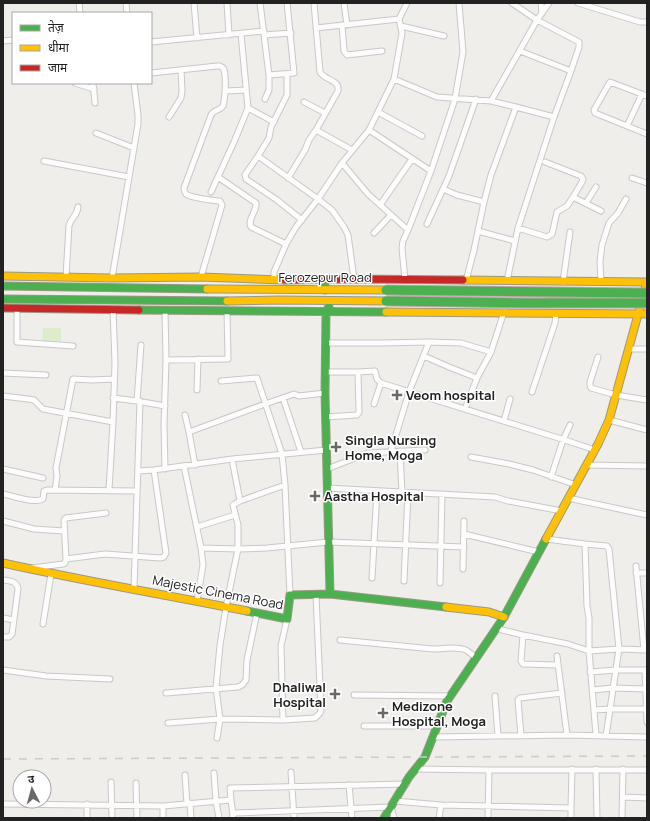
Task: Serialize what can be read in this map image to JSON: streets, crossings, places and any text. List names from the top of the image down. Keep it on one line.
{"streets":{"main road":["Ferozepur Road","Majestic Cinema Road"]},"places":{"health":["Veom hospital","Singla Nursing Home, Moga","Aastha Hospital","Dhaliwal Hospital","Medizone Hospital, Moga"]},"legend":["तेज़","धीमा","जाम"],"north":"top"}
